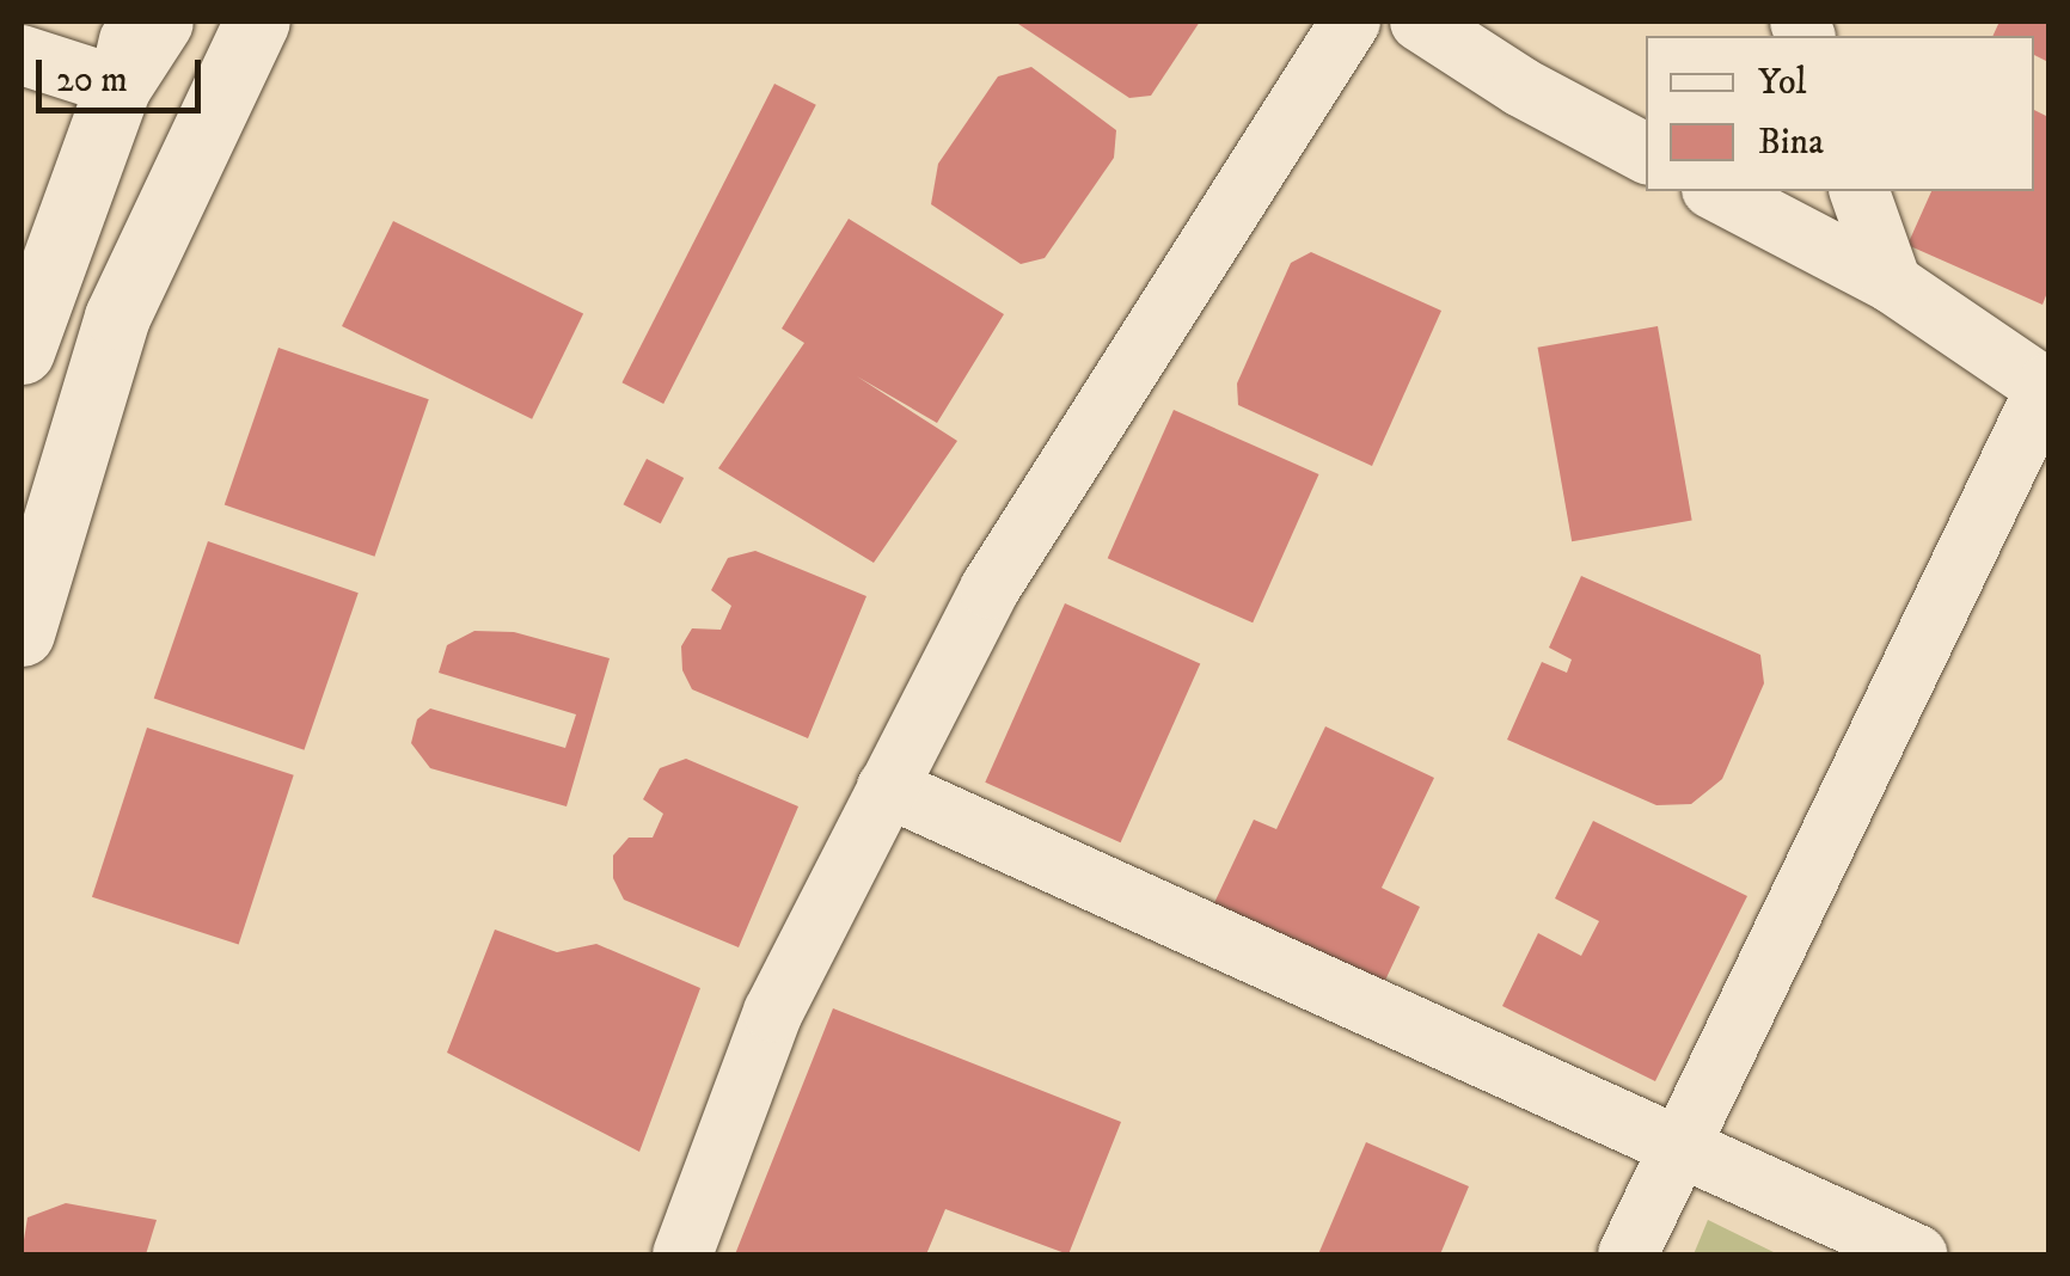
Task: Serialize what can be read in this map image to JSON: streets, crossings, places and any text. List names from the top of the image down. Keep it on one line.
{"legend":["Yol","Bina"],"scale_bar":"20 m"}
